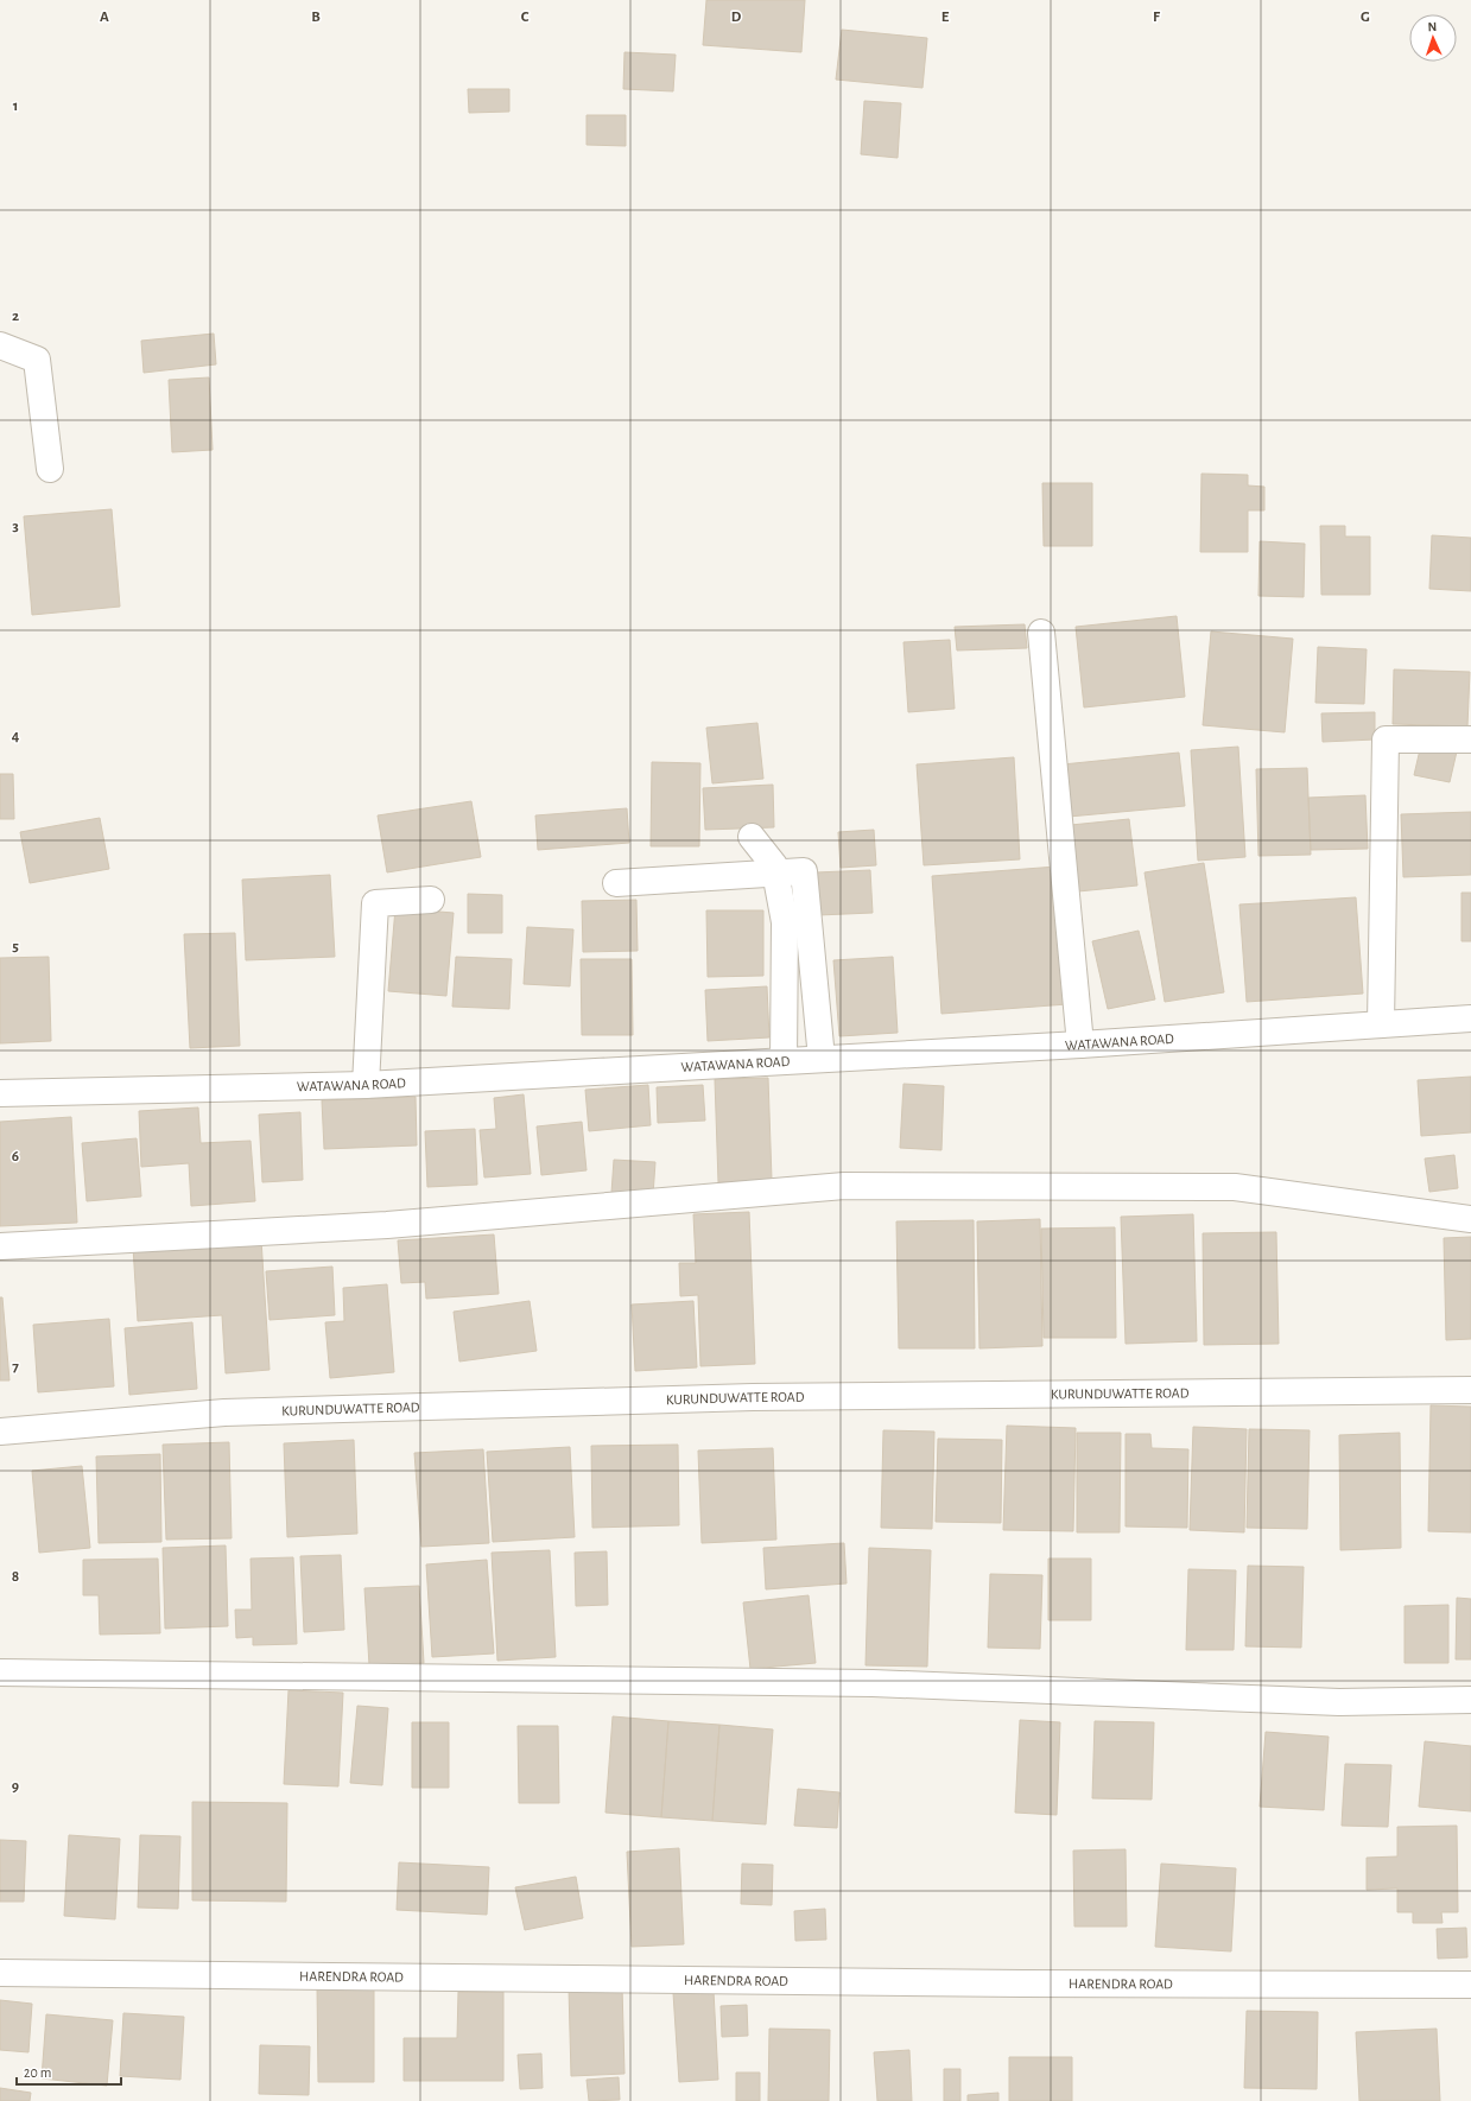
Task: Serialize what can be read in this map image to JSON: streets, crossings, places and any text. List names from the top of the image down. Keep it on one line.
{"streets":{"street":["WATAWANA ROAD","KURUNDUWATTE ROAD","HARENDRA ROAD"]},"scale_bar":"20 m","north":"top","grid":{"columns":["A","B","C","D","E","F","G"],"rows":["1","2","3","4","5","6","7","8","9"]}}
